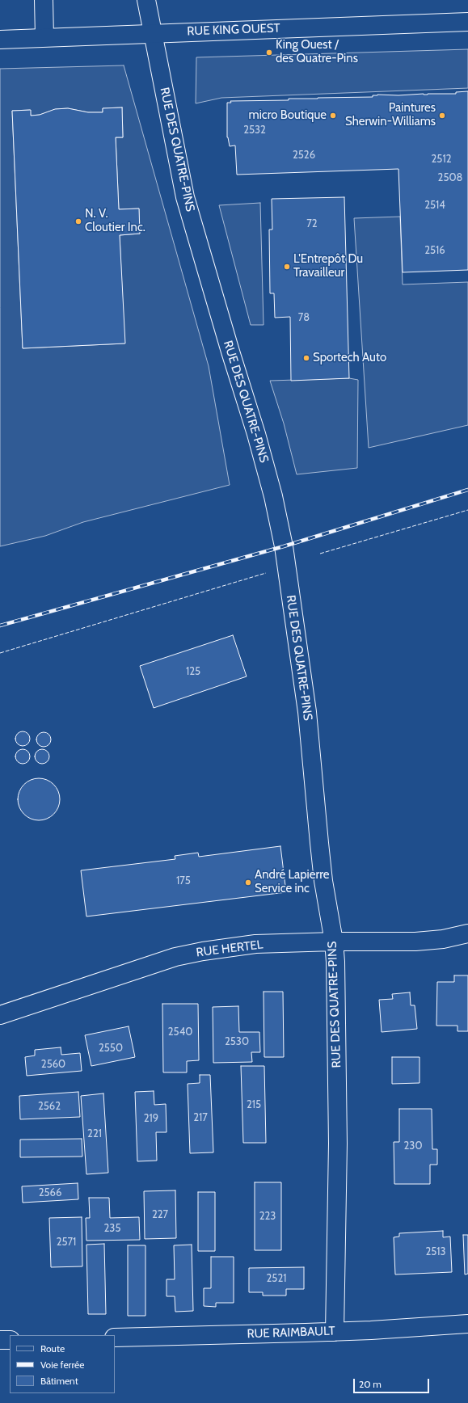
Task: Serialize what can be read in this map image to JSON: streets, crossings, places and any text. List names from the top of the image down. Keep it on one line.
{"streets":{"street":["RUE KING OUEST","RUE DES QUATRE-PINS","RUE HERTEL","RUE RAIMBAULT"]},"crossings":[["RUE KING OUEST","RUE DES QUATRE-PINS"],["RUE DES QUATRE-PINS","RUE HERTEL"],["RUE DES QUATRE-PINS","RUE RAIMBAULT"]],"places":["King Ouest / des Quatre-Pins","micro Boutique","Paintures Sherwin-Williams","N. V. Cloutier Inc.","L'Entrepôt Du Travailleur","Sportech Auto","André Lapierre Service inc"],"house_numbers":["2532","2526","2512","2508","2514","72","2516","78","125","175","2540","2530","2550","2560","215","2562","217","219","221","230","2566","227","223","235","2571","2513","2521"],"legend":["Route","Voie ferrée","Bâtiment"],"scale_bar":"20 m"}
